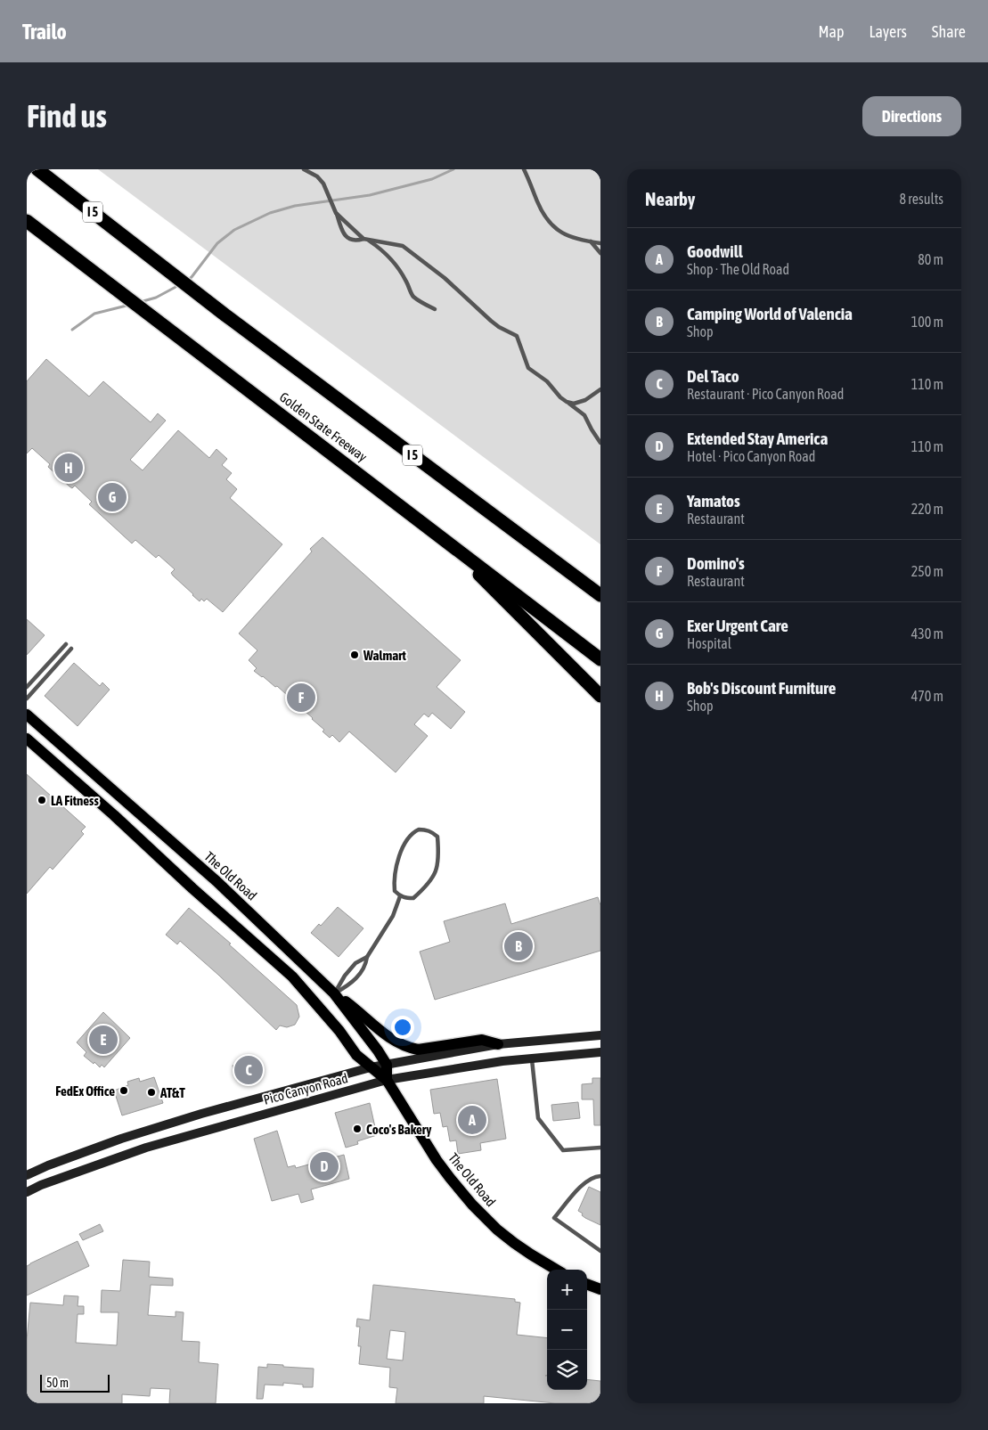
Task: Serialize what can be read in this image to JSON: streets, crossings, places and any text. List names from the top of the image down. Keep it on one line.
{"streets":{"highway":["I 5","Golden State Freeway"],"main road":["The Old Road","Pico Canyon Road"]},"crossings":[["The Old Road","Pico Canyon Road"]],"places":["Walmart","LA Fitness","FedEx Office","AT&T","Coco's Bakery"],"scale_bar":"50 m","page":{"header":"Trailo","nav":["Map","Layers","Share"],"buttons":"Directions","title":"Find us","heading":["Nearby","8 results"],"list":[{"mark":"A","name":"Goodwill","note":"Shop · The Old Road","value":"80 m"},{"mark":"B","name":"Camping World of Valencia","note":"Shop","value":"100 m"},{"mark":"C","name":"Del Taco","note":"Restaurant · Pico Canyon Road","value":"110 m"},{"mark":"D","name":"Extended Stay America","note":"Hotel · Pico Canyon Road","value":"110 m"},{"mark":"E","name":"Yamatos","note":"Restaurant","value":"220 m"},{"mark":"F","name":"Domino's","note":"Restaurant","value":"250 m"},{"mark":"G","name":"Exer Urgent Care","note":"Hospital","value":"430 m"},{"mark":"H","name":"Bob's Discount Furniture","note":"Shop","value":"470 m"}],"pins":["H","G","F","B","E","C","A","D"],"map_buttons":["+","−"],"scale":"50 m"}}
